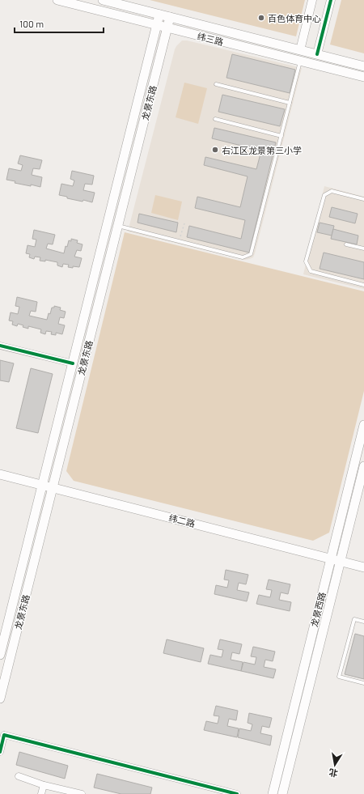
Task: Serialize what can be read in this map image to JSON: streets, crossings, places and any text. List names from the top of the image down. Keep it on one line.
{"streets":{"main road":["纬三路","龙景东路","纬二路","龙景西路"]},"crossings":[["纬三路","龙景东路"],["龙景东路","纬二路"],["纬二路","龙景西路"]],"places":["百色体育中心","右江区龙景第三小学"],"scale_bar":"100 m","north":"bottom"}
